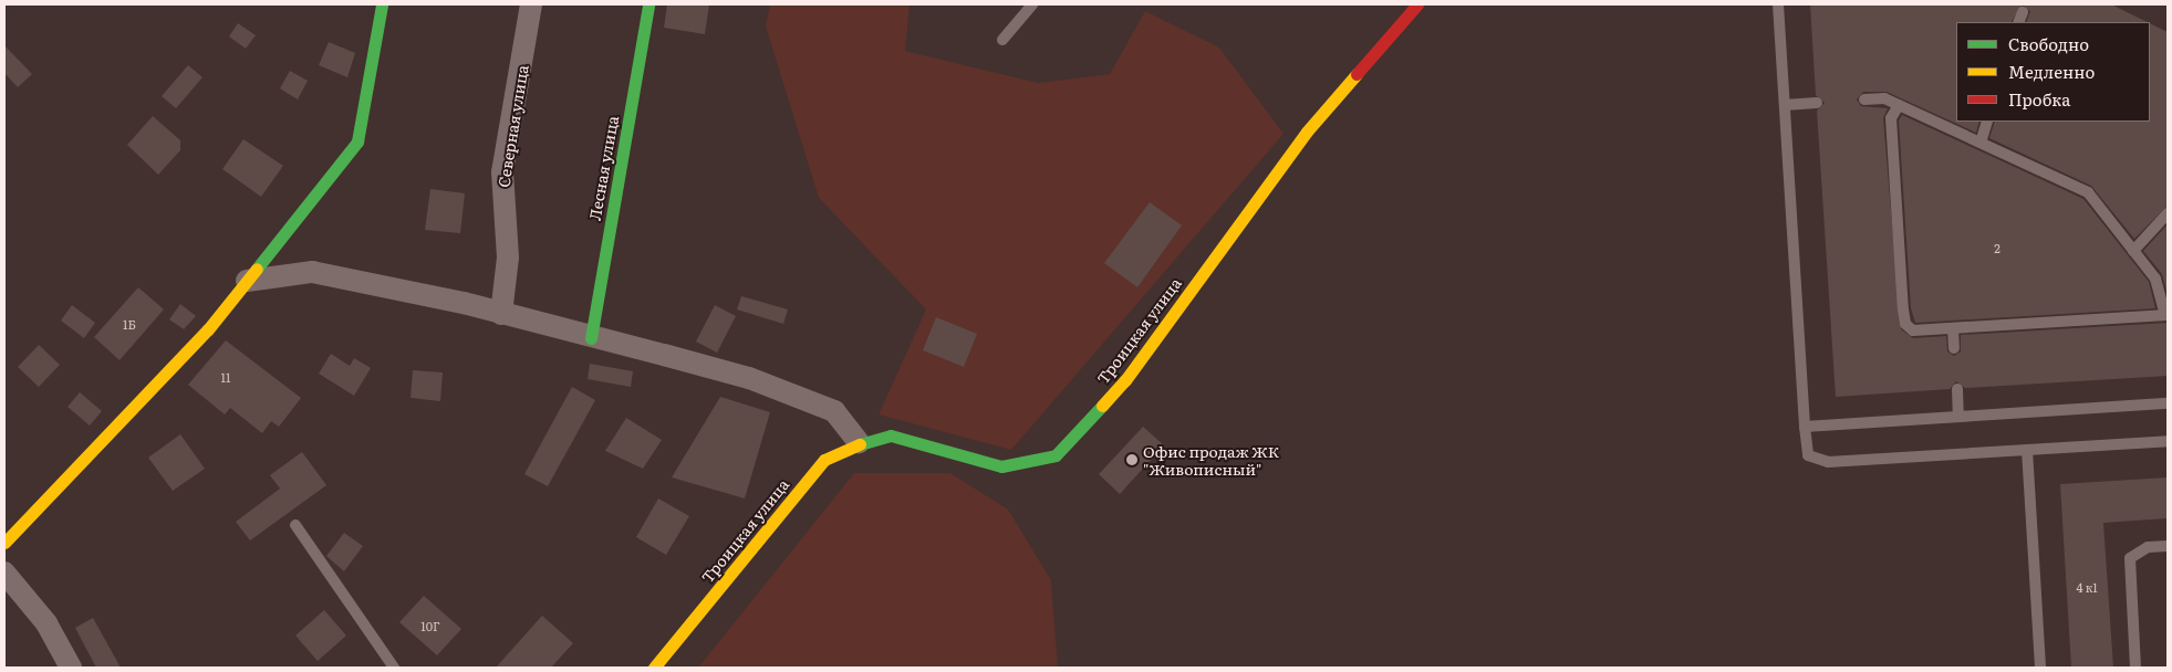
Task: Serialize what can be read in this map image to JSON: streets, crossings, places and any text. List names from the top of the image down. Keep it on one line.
{"streets":{"street":["Северная улица","Лесная улица","Троицкая улица"]},"places":["Офис продаж ЖК \"Живописный\""],"house_numbers":["2","1Б","11","4 к1","10Г"],"legend":["Свободно","Медленно","Пробка"]}
